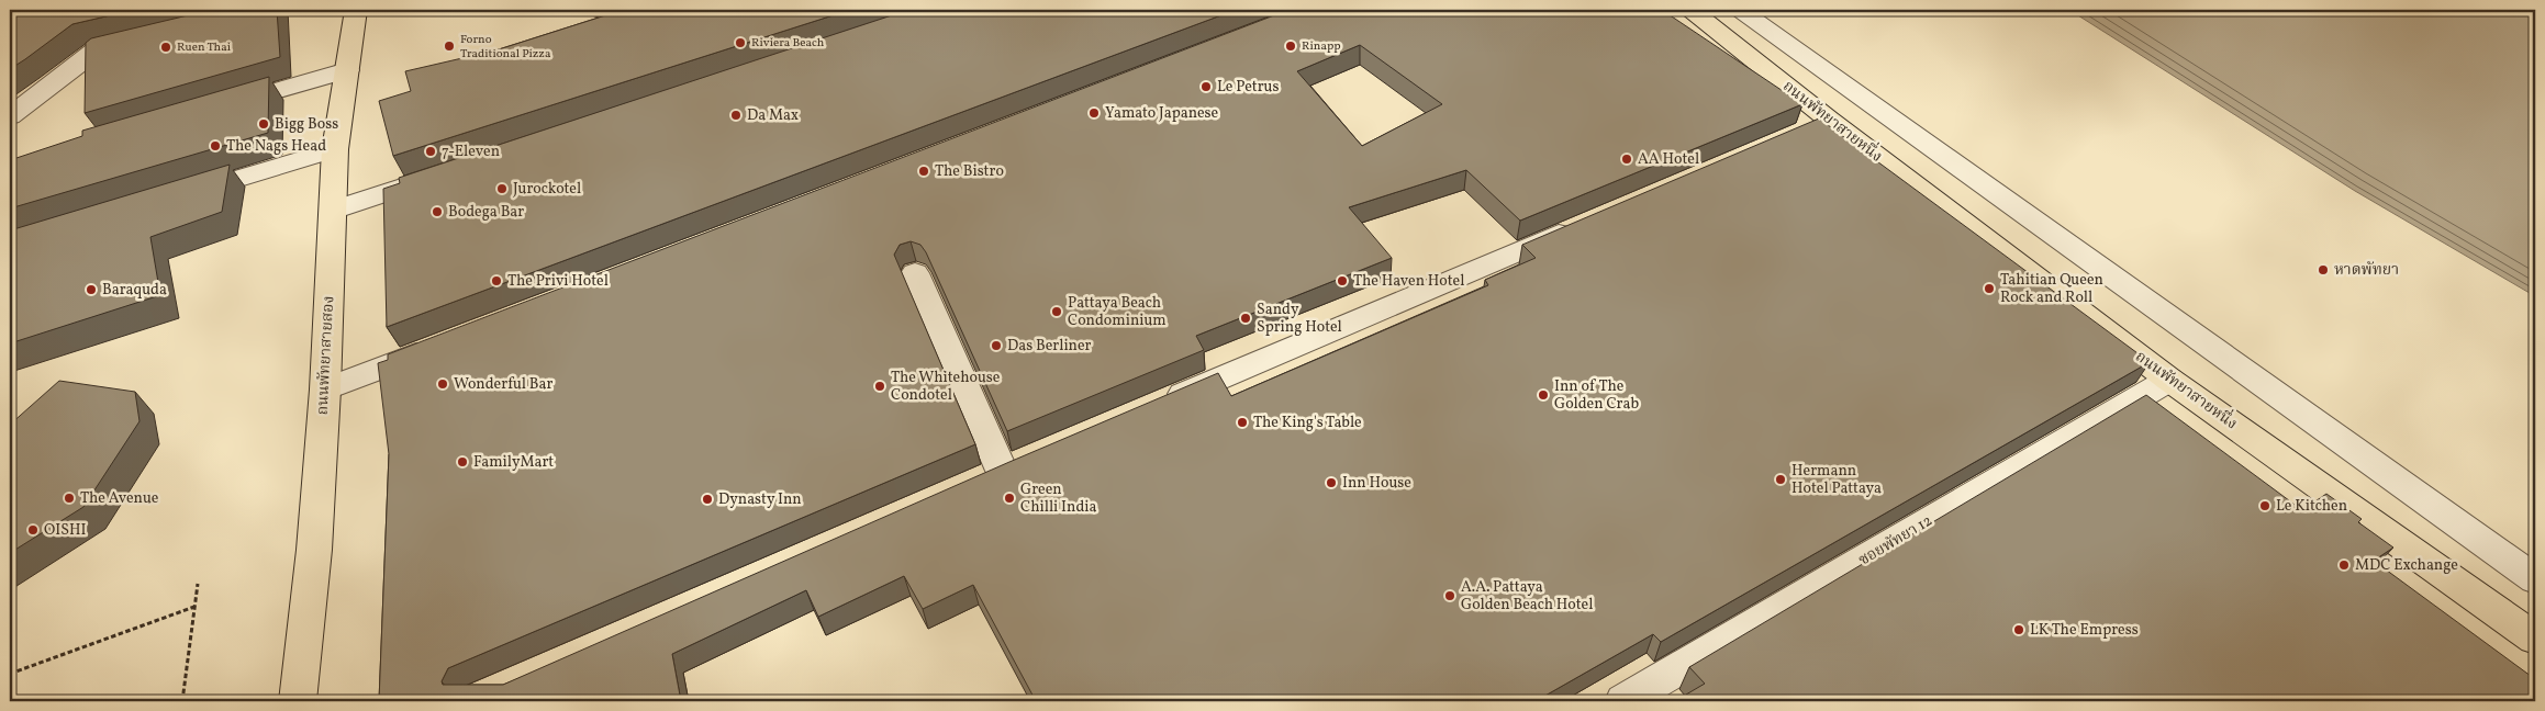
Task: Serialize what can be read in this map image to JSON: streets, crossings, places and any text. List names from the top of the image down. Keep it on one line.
{"streets":{"main road":["ถนนพัทยาสายหนึ่ง","ถนนพัทยาสายสอง"],"street":["ซอยพัทยา 12"]},"crossings":[["ถนนพัทยาสายหนึ่ง","ซอยพัทยา 12"]],"places":["Riviera Beach","Forno Traditional Pizza","Rinapp","Ruen Thai","Le Petrus","Yamato Japanese","Da Max","Bigg Boss","The Nags Head","7-Eleven","AA Hotel","The Bistro","Jurockotel","Bodega Bar","หาดพัทยา","The Privi Hotel","The Haven Hotel","Tahitian Queen Rock and Roll","Baraquda","Pattaya Beach Condominium","Sandy Spring Hotel","Das Berliner","Wonderful Bar","The Whitehouse Condotel","Inn of The Golden Crab","The King's Table","FamilyMart","Hermann Hotel Pattaya","Inn House","The Avenue","Green Chilli India","Dynasty Inn","Le Kitchen","OISHI","MDC Exchange","A.A. Pattaya Golden Beach Hotel","LK The Empress"]}
